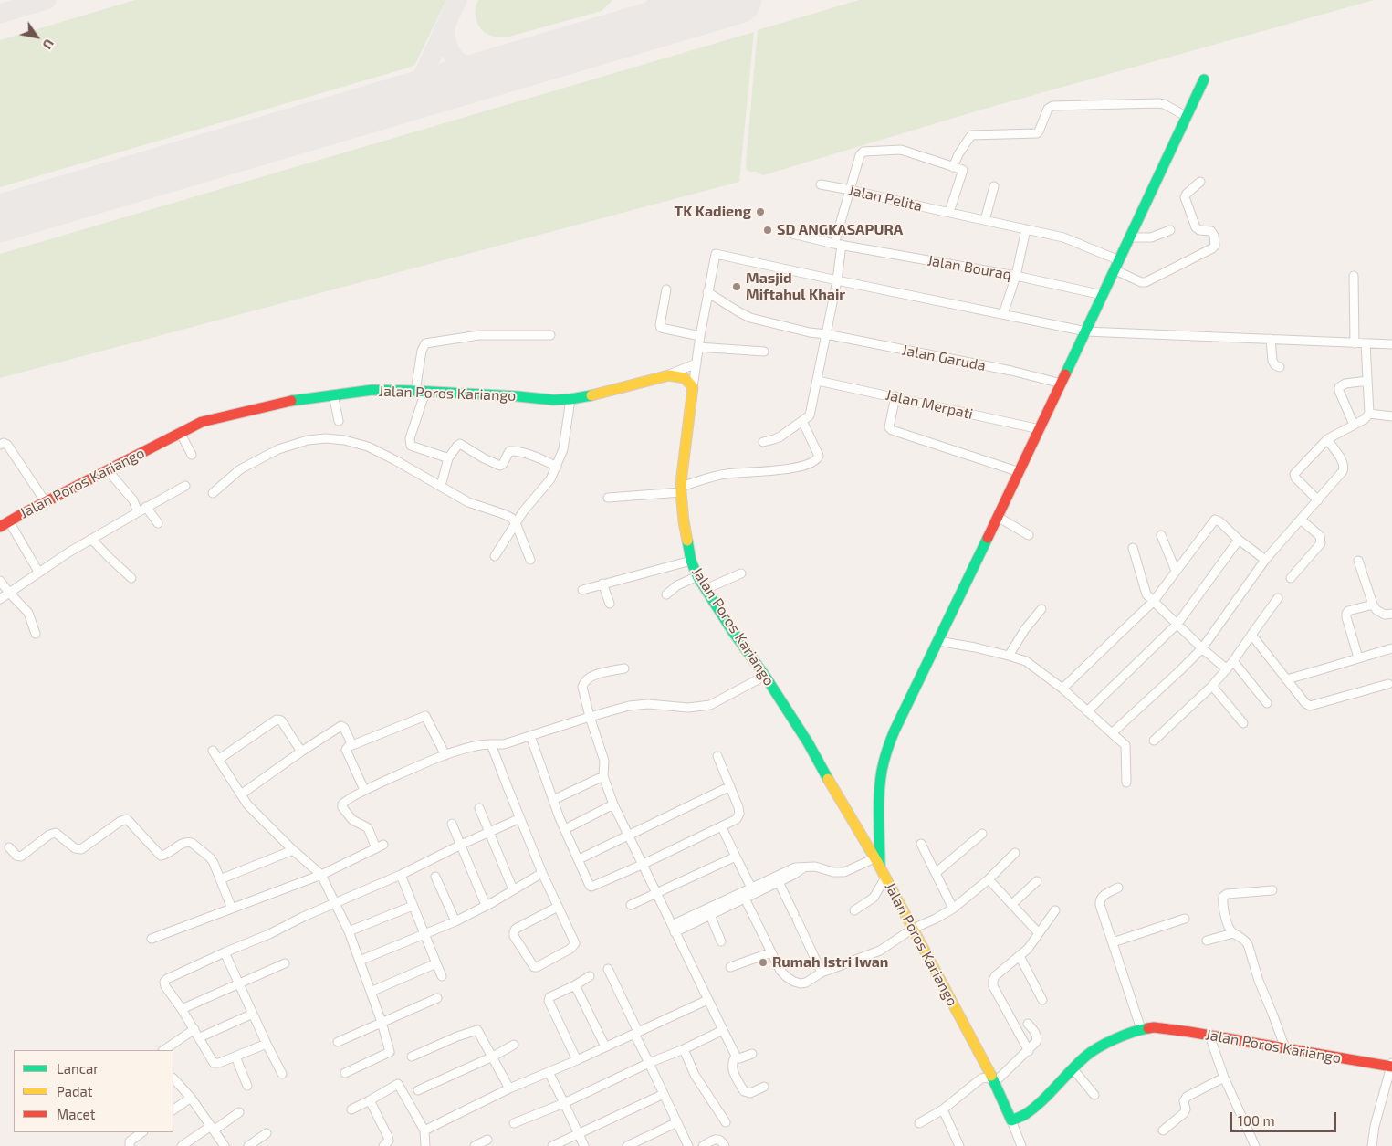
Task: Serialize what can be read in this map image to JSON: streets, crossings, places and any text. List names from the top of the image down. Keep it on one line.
{"streets":{"main road":["Jalan Poros Kariango"],"street":["Jalan Pelita","Jalan Bouraq","Jalan Garuda","Jalan Merpati"]},"places":["TK Kadieng","SD ANGKASAPURA","Masjid Miftahul Khair","Rumah Istri Iwan"],"legend":["Lancar","Padat","Macet"],"scale_bar":"100 m","north":"bottom right"}
